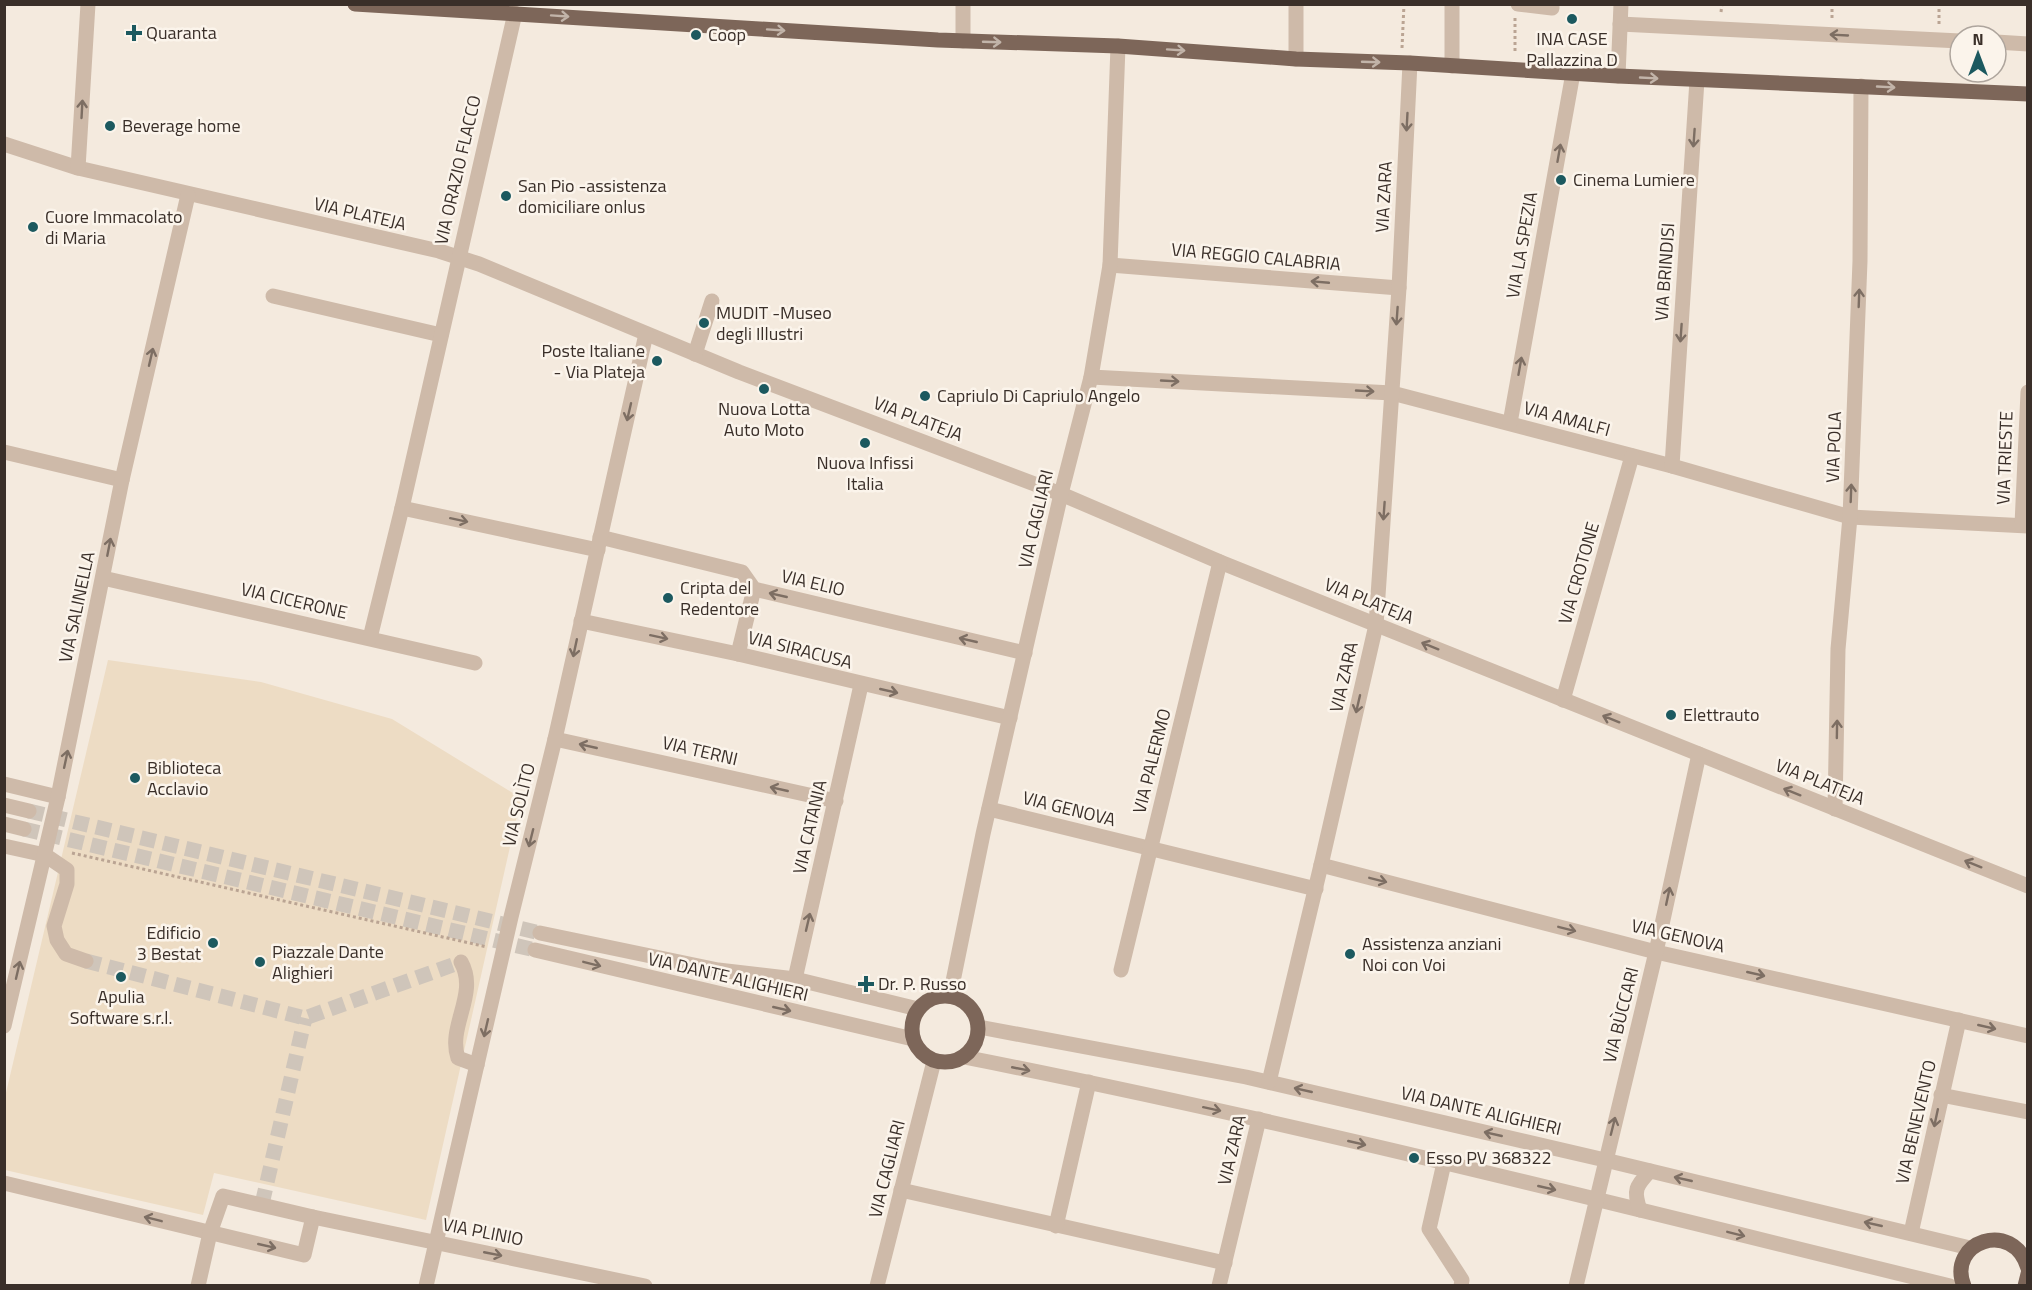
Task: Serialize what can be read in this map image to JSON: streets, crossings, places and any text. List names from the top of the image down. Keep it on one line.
{"streets":{"street":["VIA ORAZIO FLACCO","VIA ZARA","VIA PLATEJA","VIA LA SPEZIA","VIA REGGIO CALABRIA","VIA BRINDISI","VIA AMALFI","VIA POLA","VIA TRIESTE","VIA CAGLIARI","VIA CROTONE","VIA ELIO","VIA CICERONE","VIA SALINELLA","VIA SIRACUSA","VIA TERNI","VIA PALERMO","VIA SOLÌTO","VIA GENOVA","VIA CATANIA","VIA DANTE ALIGHIERI","VIA BÙCCARI","VIA BENEVENTO","VIA PLINIO"]},"crossings":[["VIA ORAZIO FLACCO","VIA PLATEJA"],["VIA ORAZIO FLACCO","VIA ELIO"],["VIA ORAZIO FLACCO","VIA CICERONE"],["VIA ZARA","VIA PLATEJA"],["VIA ZARA","VIA REGGIO CALABRIA"],["VIA ZARA","VIA AMALFI"],["VIA ZARA","VIA GENOVA"],["VIA ZARA","VIA DANTE ALIGHIERI"],["VIA PLATEJA","VIA POLA"],["VIA PLATEJA","VIA CAGLIARI"],["VIA PLATEJA","VIA CROTONE"],["VIA PLATEJA","VIA SALINELLA"],["VIA PLATEJA","VIA PALERMO"],["VIA PLATEJA","VIA SOLÌTO"],["VIA PLATEJA","VIA BÙCCARI"],["VIA LA SPEZIA","VIA AMALFI"],["VIA REGGIO CALABRIA","VIA CAGLIARI"],["VIA BRINDISI","VIA AMALFI"],["VIA AMALFI","VIA POLA"],["VIA AMALFI","VIA TRIESTE"],["VIA AMALFI","VIA CAGLIARI"],["VIA AMALFI","VIA CROTONE"],["VIA CAGLIARI","VIA ELIO"],["VIA CAGLIARI","VIA SIRACUSA"],["VIA CAGLIARI","VIA GENOVA"],["VIA CAGLIARI","VIA DANTE ALIGHIERI"],["VIA ELIO","VIA SOLÌTO"],["VIA CICERONE","VIA SALINELLA"],["VIA SIRACUSA","VIA SOLÌTO"],["VIA SIRACUSA","VIA CATANIA"],["VIA TERNI","VIA SOLÌTO"],["VIA TERNI","VIA CATANIA"],["VIA PALERMO","VIA GENOVA"],["VIA SOLÌTO","VIA PLINIO"],["VIA GENOVA","VIA BÙCCARI"],["VIA GENOVA","VIA BENEVENTO"],["VIA CATANIA","VIA DANTE ALIGHIERI"],["VIA DANTE ALIGHIERI","VIA BÙCCARI"],["VIA DANTE ALIGHIERI","VIA BENEVENTO"]],"one_way":["VIA ZARA","VIA LA SPEZIA","VIA REGGIO CALABRIA","VIA BRINDISI","VIA POLA","VIA SALINELLA","VIA SIRACUSA","VIA TERNI","VIA SOLÌTO","VIA GENOVA","VIA CATANIA","VIA BÙCCARI","VIA BENEVENTO"],"places":{"other":["INA CASE Pallazzina D","Coop","Beverage home","Cinema Lumiere","San Pio -assistenza domiciliare onlus","Cuore Immacolato di Maria","MUDIT -Museo degli Illustri","Poste Italiane - Via Plateja","Nuova Lotta Auto Moto","Capriulo Di Capriulo Angelo","Nuova Infissi Italia","Cripta del Redentore","Elettrauto","Biblioteca Acclavio","Edificio 3 Bestat","Assistenza anziani Noi con Voi","Piazzale Dante Alighieri","Apulia Software s.r.l.","Esso PV 368322"],"health":["Quaranta","Dr. P. Russo"]},"north":"top"}
